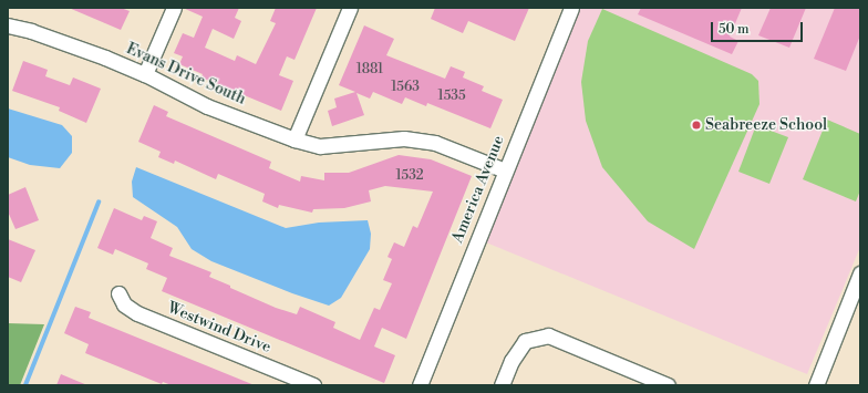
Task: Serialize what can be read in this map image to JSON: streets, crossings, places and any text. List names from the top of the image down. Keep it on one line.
{"streets":{"street":["Evans Drive South","America Avenue","Westwind Drive"]},"crossings":[["Evans Drive South","America Avenue"]],"places":["Seabreeze School"],"house_numbers":["1881","1563","1535","1532"],"scale_bar":"50 m"}
